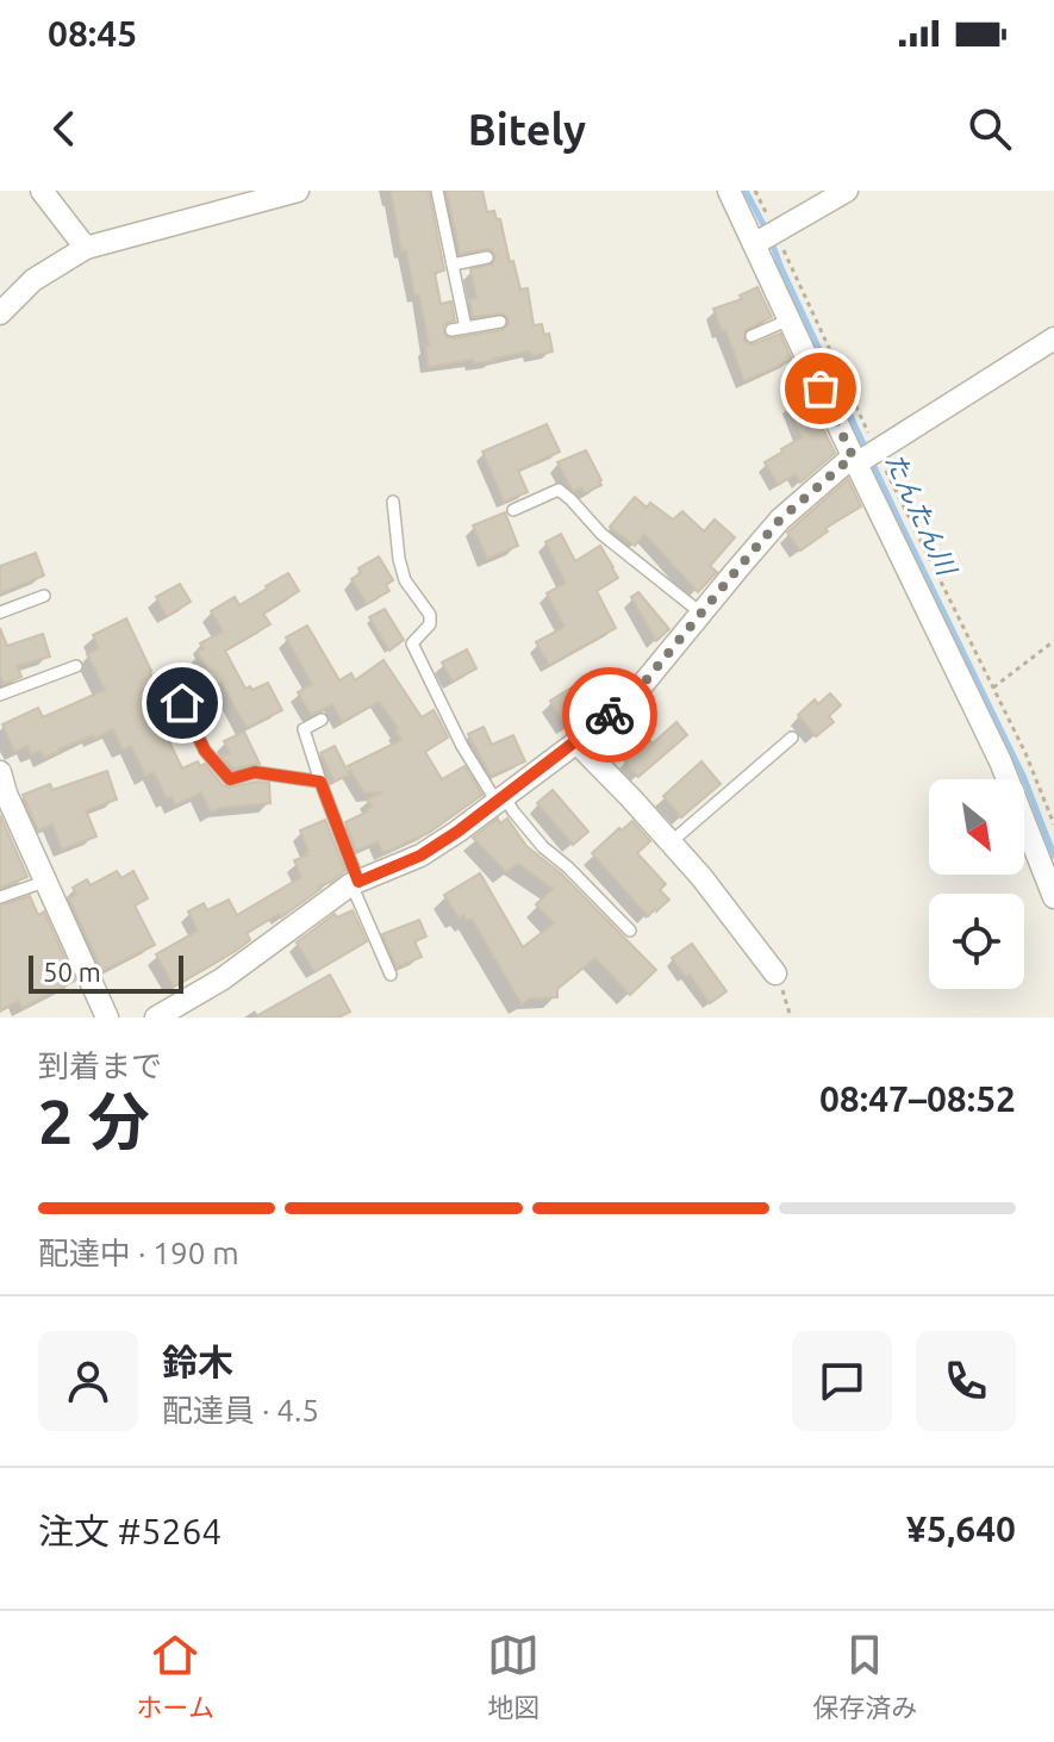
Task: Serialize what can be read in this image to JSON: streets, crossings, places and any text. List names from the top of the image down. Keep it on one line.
{"water":["たんたん川"],"scale_bar":"50 m","north":"bottom right","page":{"status":"08:45","header":"Bitely","scale":"50 m","heading":["2 分","到着まで","08:47–08:52"],"panel":["鈴木","配達員 · 4.5","注文 #5264","¥5,640"],"bar":"配達中 · 190 m","tabs":["ホーム","地図","保存済み"]}}
